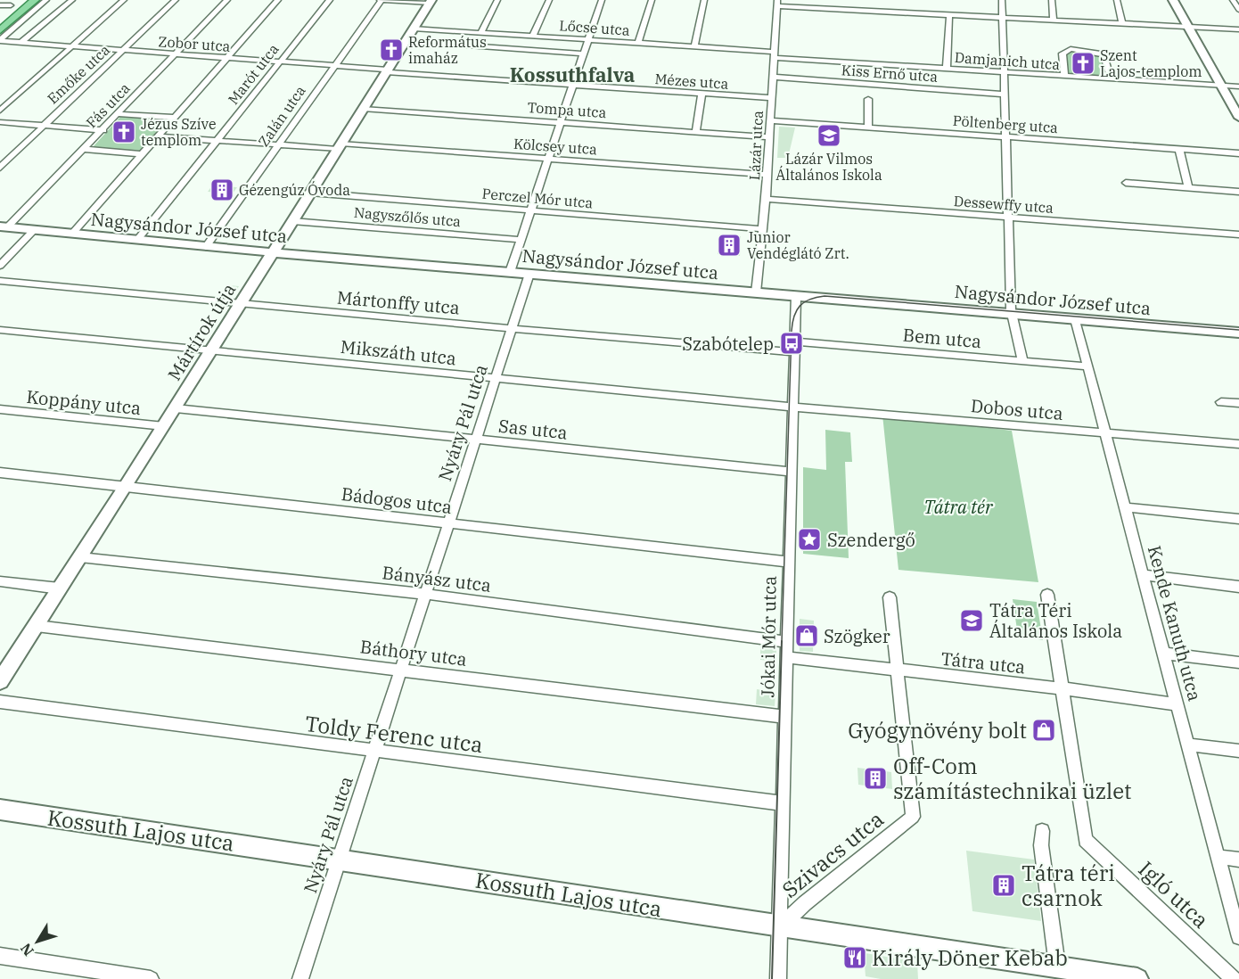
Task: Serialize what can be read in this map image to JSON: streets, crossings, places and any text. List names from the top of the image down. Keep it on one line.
{"streets":{"street":["Lőcse utca","Zobor utca","Damjanich utca","Kiss Ernő utca","Emőke utca","Marót utca","Mézes utca","Fás utca","Tompa utca","Zalán utca","Pöltenberg utca","Lázár utca","Kölcsey utca","Perczel Mór utca","Dessewffy utca","Nagyszőlős utca","Nagysándor József utca","Mártonffy utca","Mártírok útja","Bem utca","Mikszáth utca","Koppány utca","Dobos utca","Nyáry Pál utca","Sas utca","Bádogos utca","Bányász utca","Kende Kanuth utca","Jókai Mór utca","Báthory utca","Tátra utca","Toldy Ferenc utca","Kossuth Lajos utca","Szivacs utca","Igló utca"]},"crossings":[["Lőcse utca","Damjanich utca"],["Lőcse utca","Lázár utca"],["Lőcse utca","Mártírok útja"],["Zobor utca","Emőke utca"],["Zobor utca","Marót utca"],["Zobor utca","Mézes utca"],["Zobor utca","Fás utca"],["Zobor utca","Zalán utca"],["Zobor utca","Mártírok útja"],["Damjanich utca","Lázár utca"],["Kiss Ernő utca","Lázár utca"],["Marót utca","Kölcsey utca"],["Marót utca","Nagysándor József utca"],["Mézes utca","Lázár utca"],["Mézes utca","Mártírok útja"],["Fás utca","Nagysándor József utca"],["Tompa utca","Lázár utca"],["Tompa utca","Mártírok útja"],["Zalán utca","Kölcsey utca"],["Zalán utca","Nagysándor József utca"],["Pöltenberg utca","Lázár utca"],["Lázár utca","Kölcsey utca"],["Lázár utca","Perczel Mór utca"],["Lázár utca","Dessewffy utca"],["Lázár utca","Nagysándor József utca"],["Kölcsey utca","Mártírok útja"],["Perczel Mór utca","Mártírok útja"],["Nagyszőlős utca","Mártírok útja"],["Nagysándor József utca","Mártírok útja"],["Nagysándor József utca","Nyáry Pál utca"],["Nagysándor József utca","Kende Kanuth utca"],["Nagysándor József utca","Jókai Mór utca"],["Mártonffy utca","Mártírok útja"],["Mártonffy utca","Bem utca"],["Mártonffy utca","Nyáry Pál utca"],["Mártonffy utca","Jókai Mór utca"],["Mártírok útja","Mikszáth utca"],["Mártírok útja","Koppány utca"],["Mártírok útja","Sas utca"],["Mártírok útja","Bádogos utca"],["Mártírok útja","Bányász utca"],["Mártírok útja","Báthory utca"],["Bem utca","Kende Kanuth utca"],["Bem utca","Jókai Mór utca"],["Mikszáth utca","Dobos utca"],["Mikszáth utca","Nyáry Pál utca"],["Mikszáth utca","Jókai Mór utca"],["Dobos utca","Kende Kanuth utca"],["Dobos utca","Jókai Mór utca"],["Nyáry Pál utca","Sas utca"],["Nyáry Pál utca","Bádogos utca"],["Nyáry Pál utca","Bányász utca"],["Nyáry Pál utca","Báthory utca"],["Nyáry Pál utca","Toldy Ferenc utca"],["Nyáry Pál utca","Kossuth Lajos utca"],["Sas utca","Jókai Mór utca"],["Bádogos utca","Jókai Mór utca"],["Bányász utca","Jókai Mór utca"],["Kende Kanuth utca","Tátra utca"],["Jókai Mór utca","Báthory utca"],["Jókai Mór utca","Tátra utca"],["Jókai Mór utca","Toldy Ferenc utca"],["Jókai Mór utca","Kossuth Lajos utca"],["Jókai Mór utca","Szivacs utca"],["Tátra utca","Szivacs utca"],["Tátra utca","Igló utca"],["Kossuth Lajos utca","Szivacs utca"]],"districts":["Kossuthfalva"],"parks":["Tátra tér"],"places":{"church":["Református imaház","Szent Lajos-templom","Jézus Szíve templom"],"school or university":["Lázár Vilmos Általános Iskola","Tátra Téri Általános Iskola"],"building":["Gézengúz Óvoda","Junior Vendéglátó Zrt.","Off-Com számítástechnikai üzlet","Tátra téri csarnok"],"bus stop":["Szabótelep"],"place":["Szendergő"],"shop":["Szögker","Gyógynövény bolt"],"restaurant":["Király Döner Kebab"]},"north":"bottom left"}
